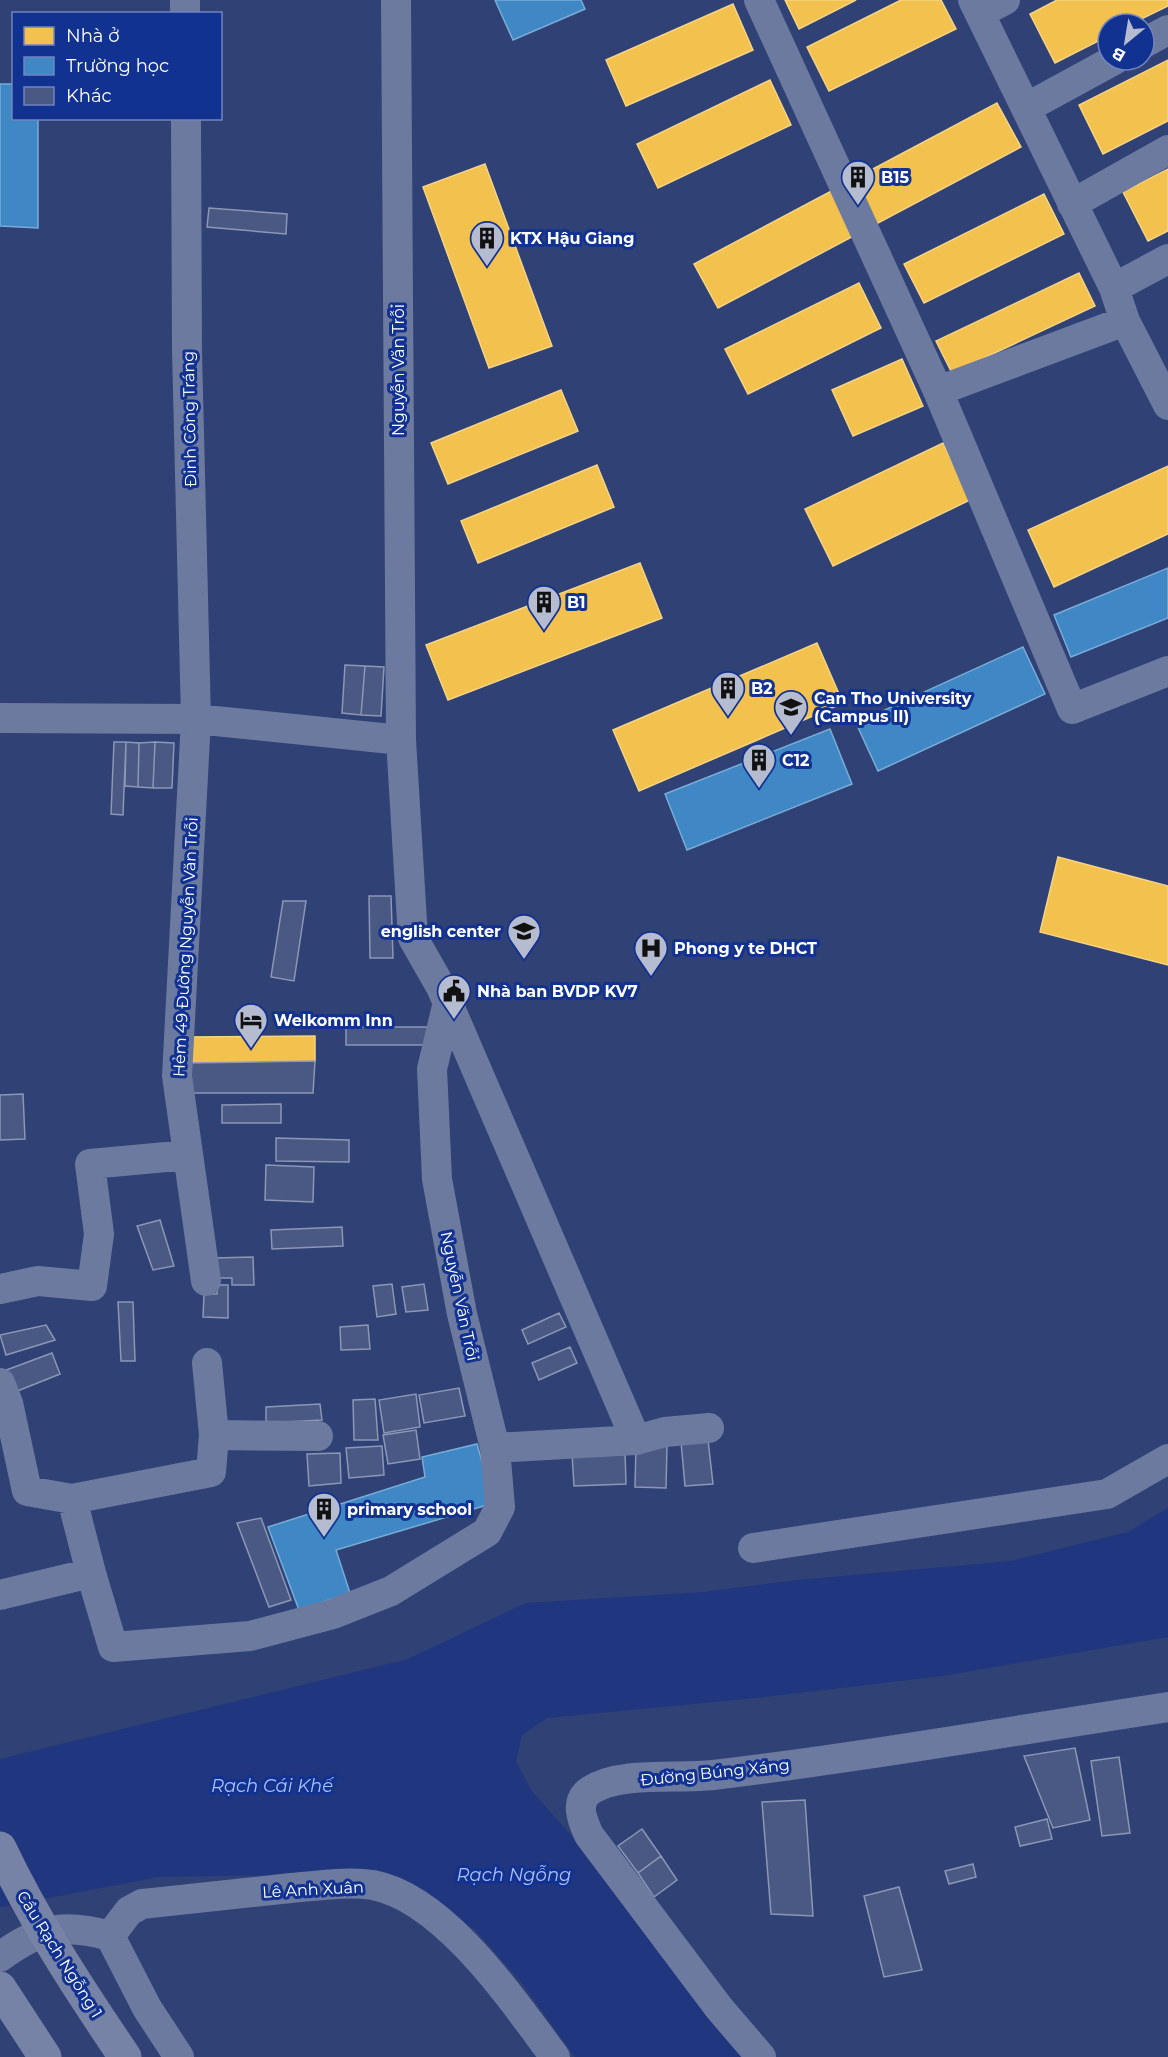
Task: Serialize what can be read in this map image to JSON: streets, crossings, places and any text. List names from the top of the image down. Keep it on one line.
{"streets":{"main road":["Cầu Rạch Ngỗng 1"],"street":["Nguyễn Văn Trỗi","Đinh Công Tráng","Hẻm 49 Đường Nguyễn Văn Trỗi","Đường Búng Xáng","Lê Anh Xuân"]},"crossings":[["Đinh Công Tráng","Hẻm 49 Đường Nguyễn Văn Trỗi"]],"water":["Rạch Cái Khế","Rạch Ngỗng"],"places":{"building":["B15","KTX Hậu Giang","B1","B2","C12","primary school"],"school or university":["Can Tho University (Campus II)","english center"],"hospital":["Phong y te DHCT"],"public building":["Nhà ban BVDP KV7"],"hotel":["Welkomm Inn"]},"legend":["Nhà ở","Trường học","Khác"],"north":"bottom left"}
